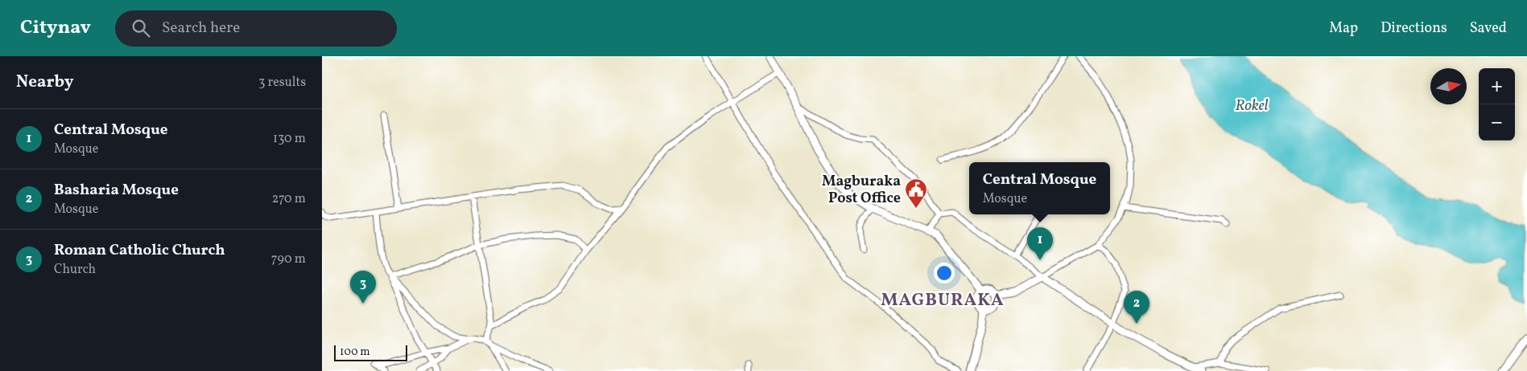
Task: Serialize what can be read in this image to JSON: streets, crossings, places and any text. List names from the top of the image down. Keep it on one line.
{"districts":["MAGBURAKA"],"water":["Rokel"],"places":{"public building":["Magburaka Post Office"]},"scale_bar":"100 m","north":"right","page":{"header":"Citynav","search":"Search here","nav":["Map","Directions","Saved"],"heading":["Nearby","3 results"],"map_buttons":["+","−"],"list":[{"mark":"1","name":"Central Mosque","note":"Mosque","value":"130 m"},{"mark":"2","name":"Basharia Mosque","note":"Mosque","value":"270 m"},{"mark":"3","name":"Roman Catholic Church","note":"Church","value":"790 m"}],"popup":["Central Mosque","Mosque"],"pins":["1","3","2"],"scale":"100 m"}}
